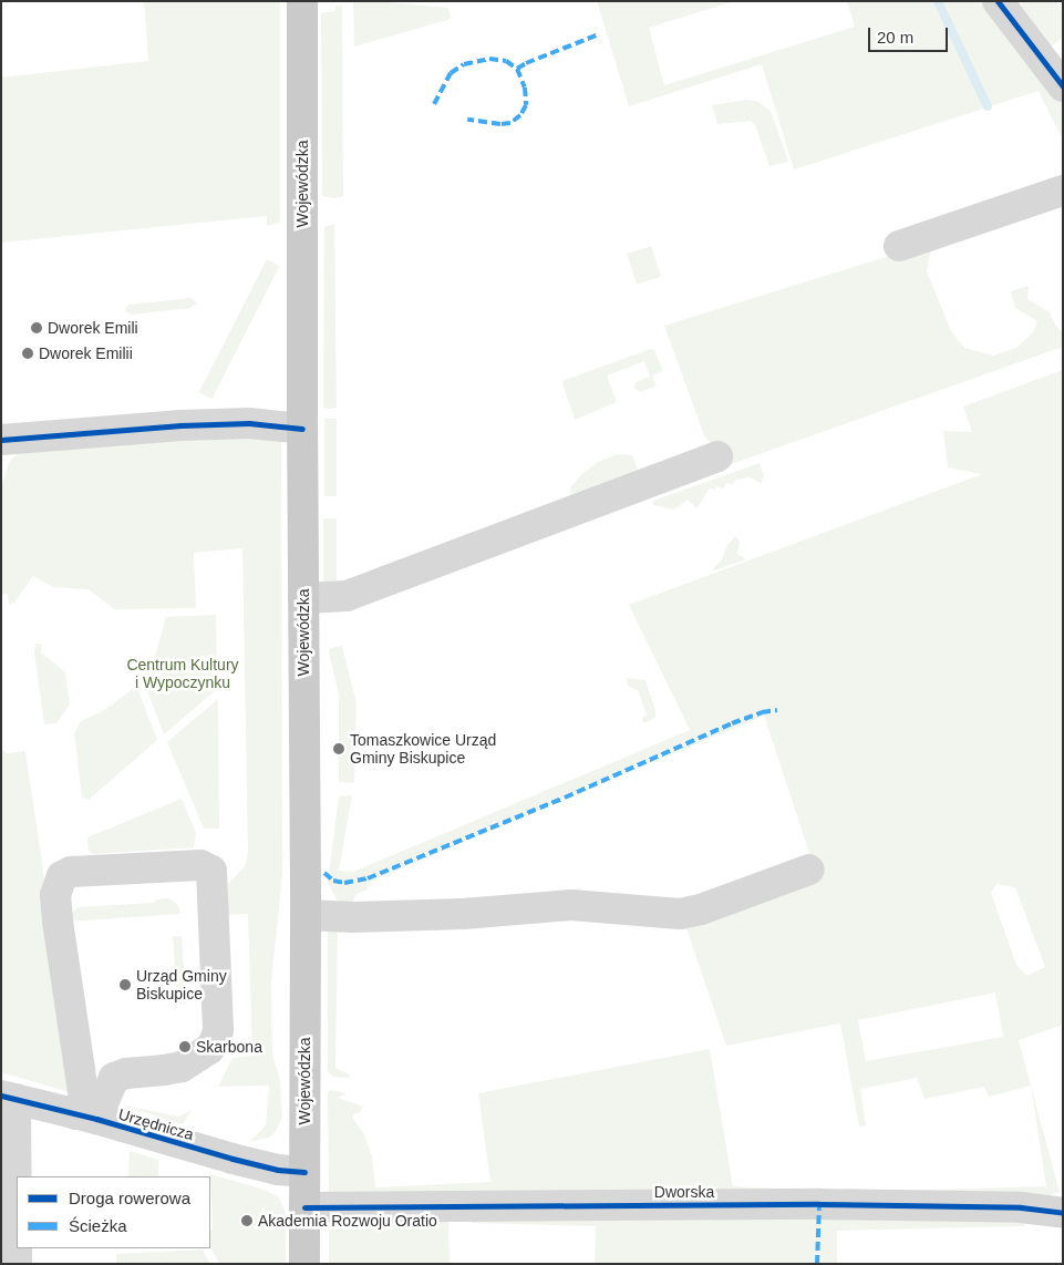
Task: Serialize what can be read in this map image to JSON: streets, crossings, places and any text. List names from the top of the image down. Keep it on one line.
{"streets":{"main road":["Wojewódzka"],"street":["Urzędnicza","Dworska"]},"crossings":[["Wojewódzka","Urzędnicza"],["Wojewódzka","Dworska"]],"parks":["Centrum Kultury i Wypoczynku"],"places":["Dworek Emili","Dworek Emilii","Tomaszkowice Urząd Gminy Biskupice","Urząd Gminy Biskupice","Skarbona","Akademia Rozwoju Oratio"],"legend":["Droga rowerowa","Ścieżka"],"scale_bar":"20 m"}
